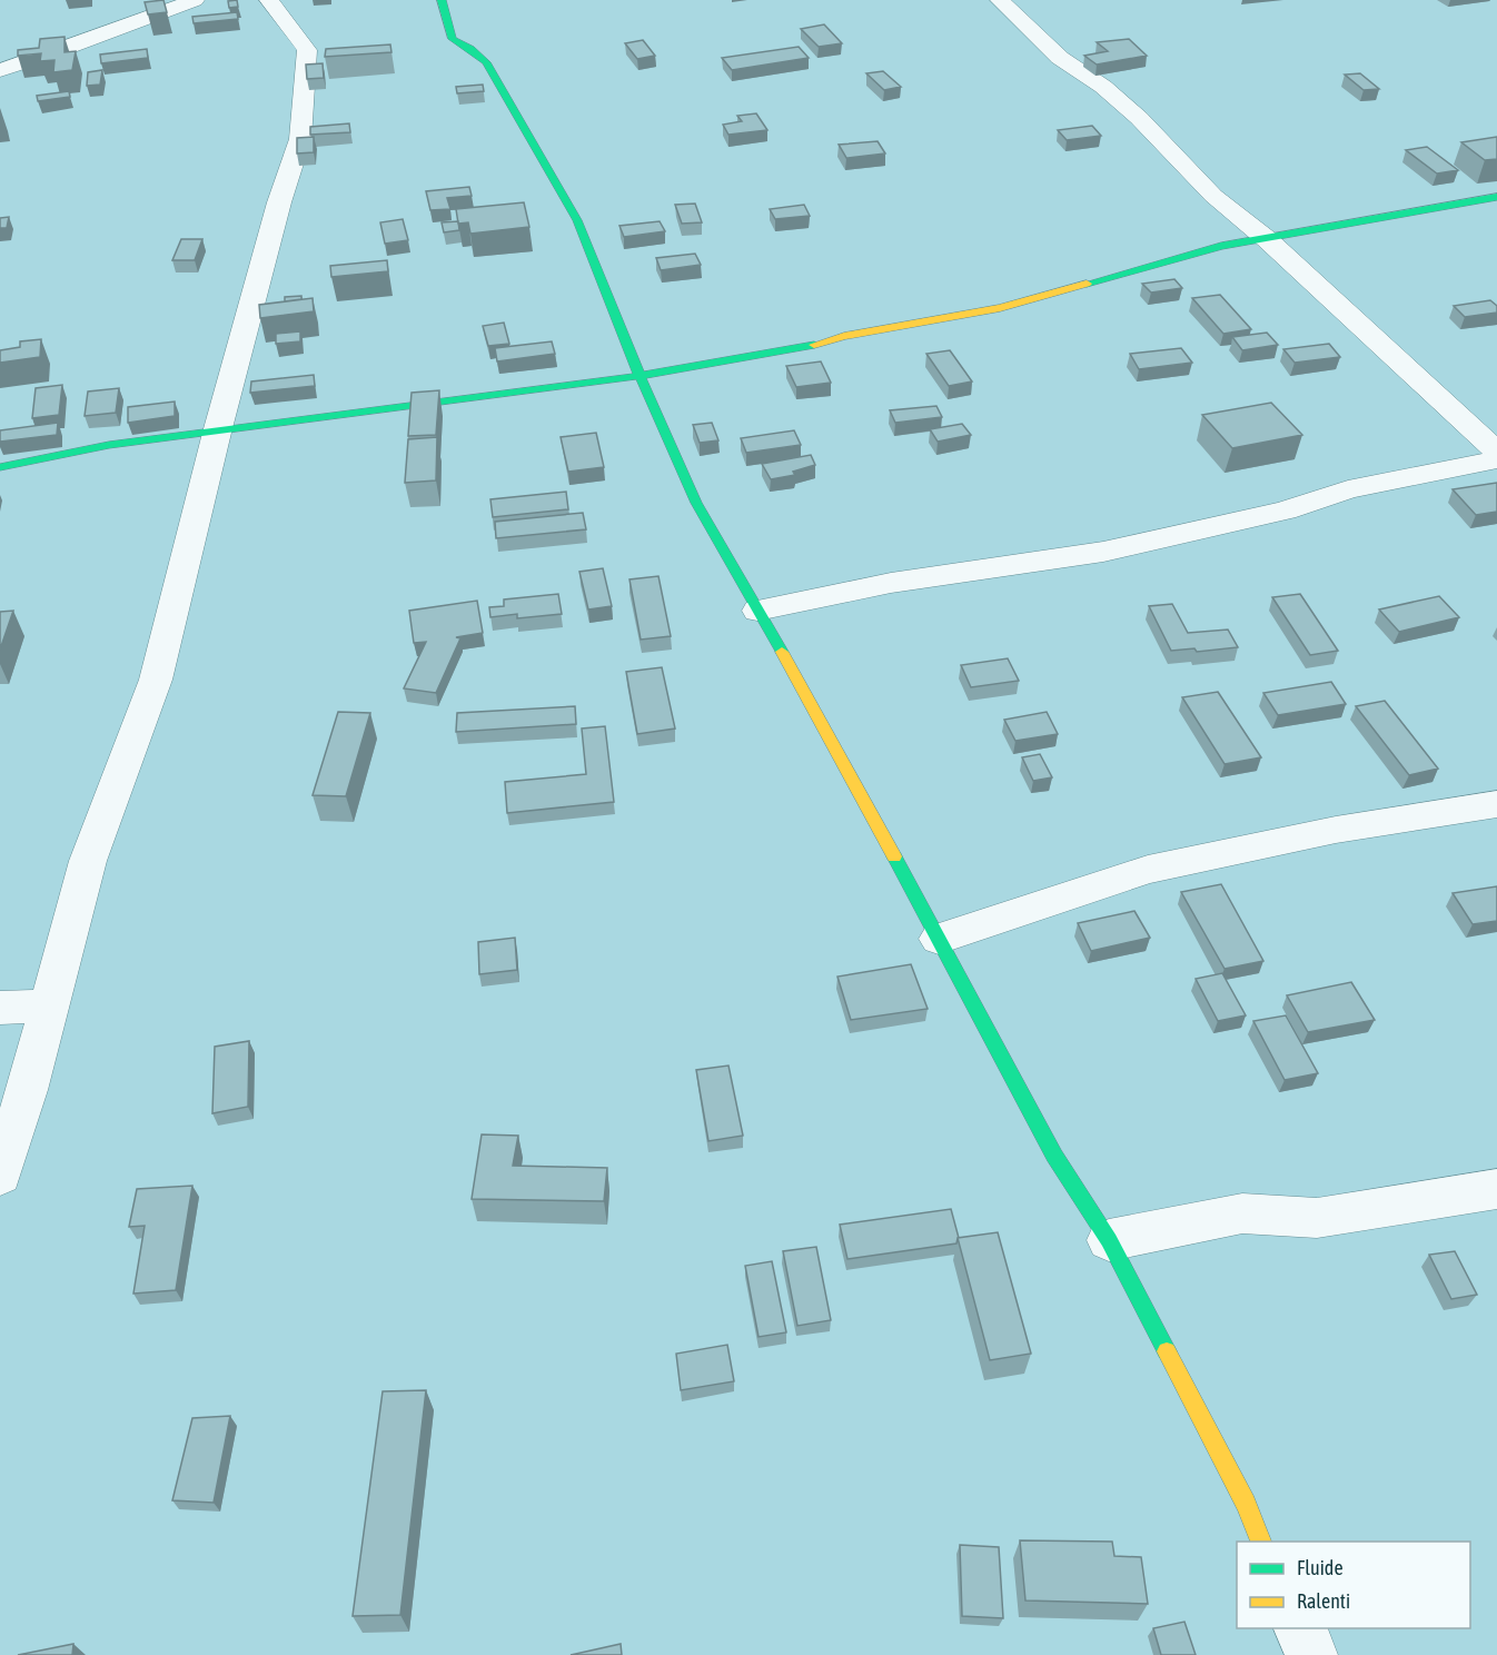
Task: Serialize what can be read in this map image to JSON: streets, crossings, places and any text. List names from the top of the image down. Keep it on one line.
{"legend":["Fluide","Ralenti"]}
